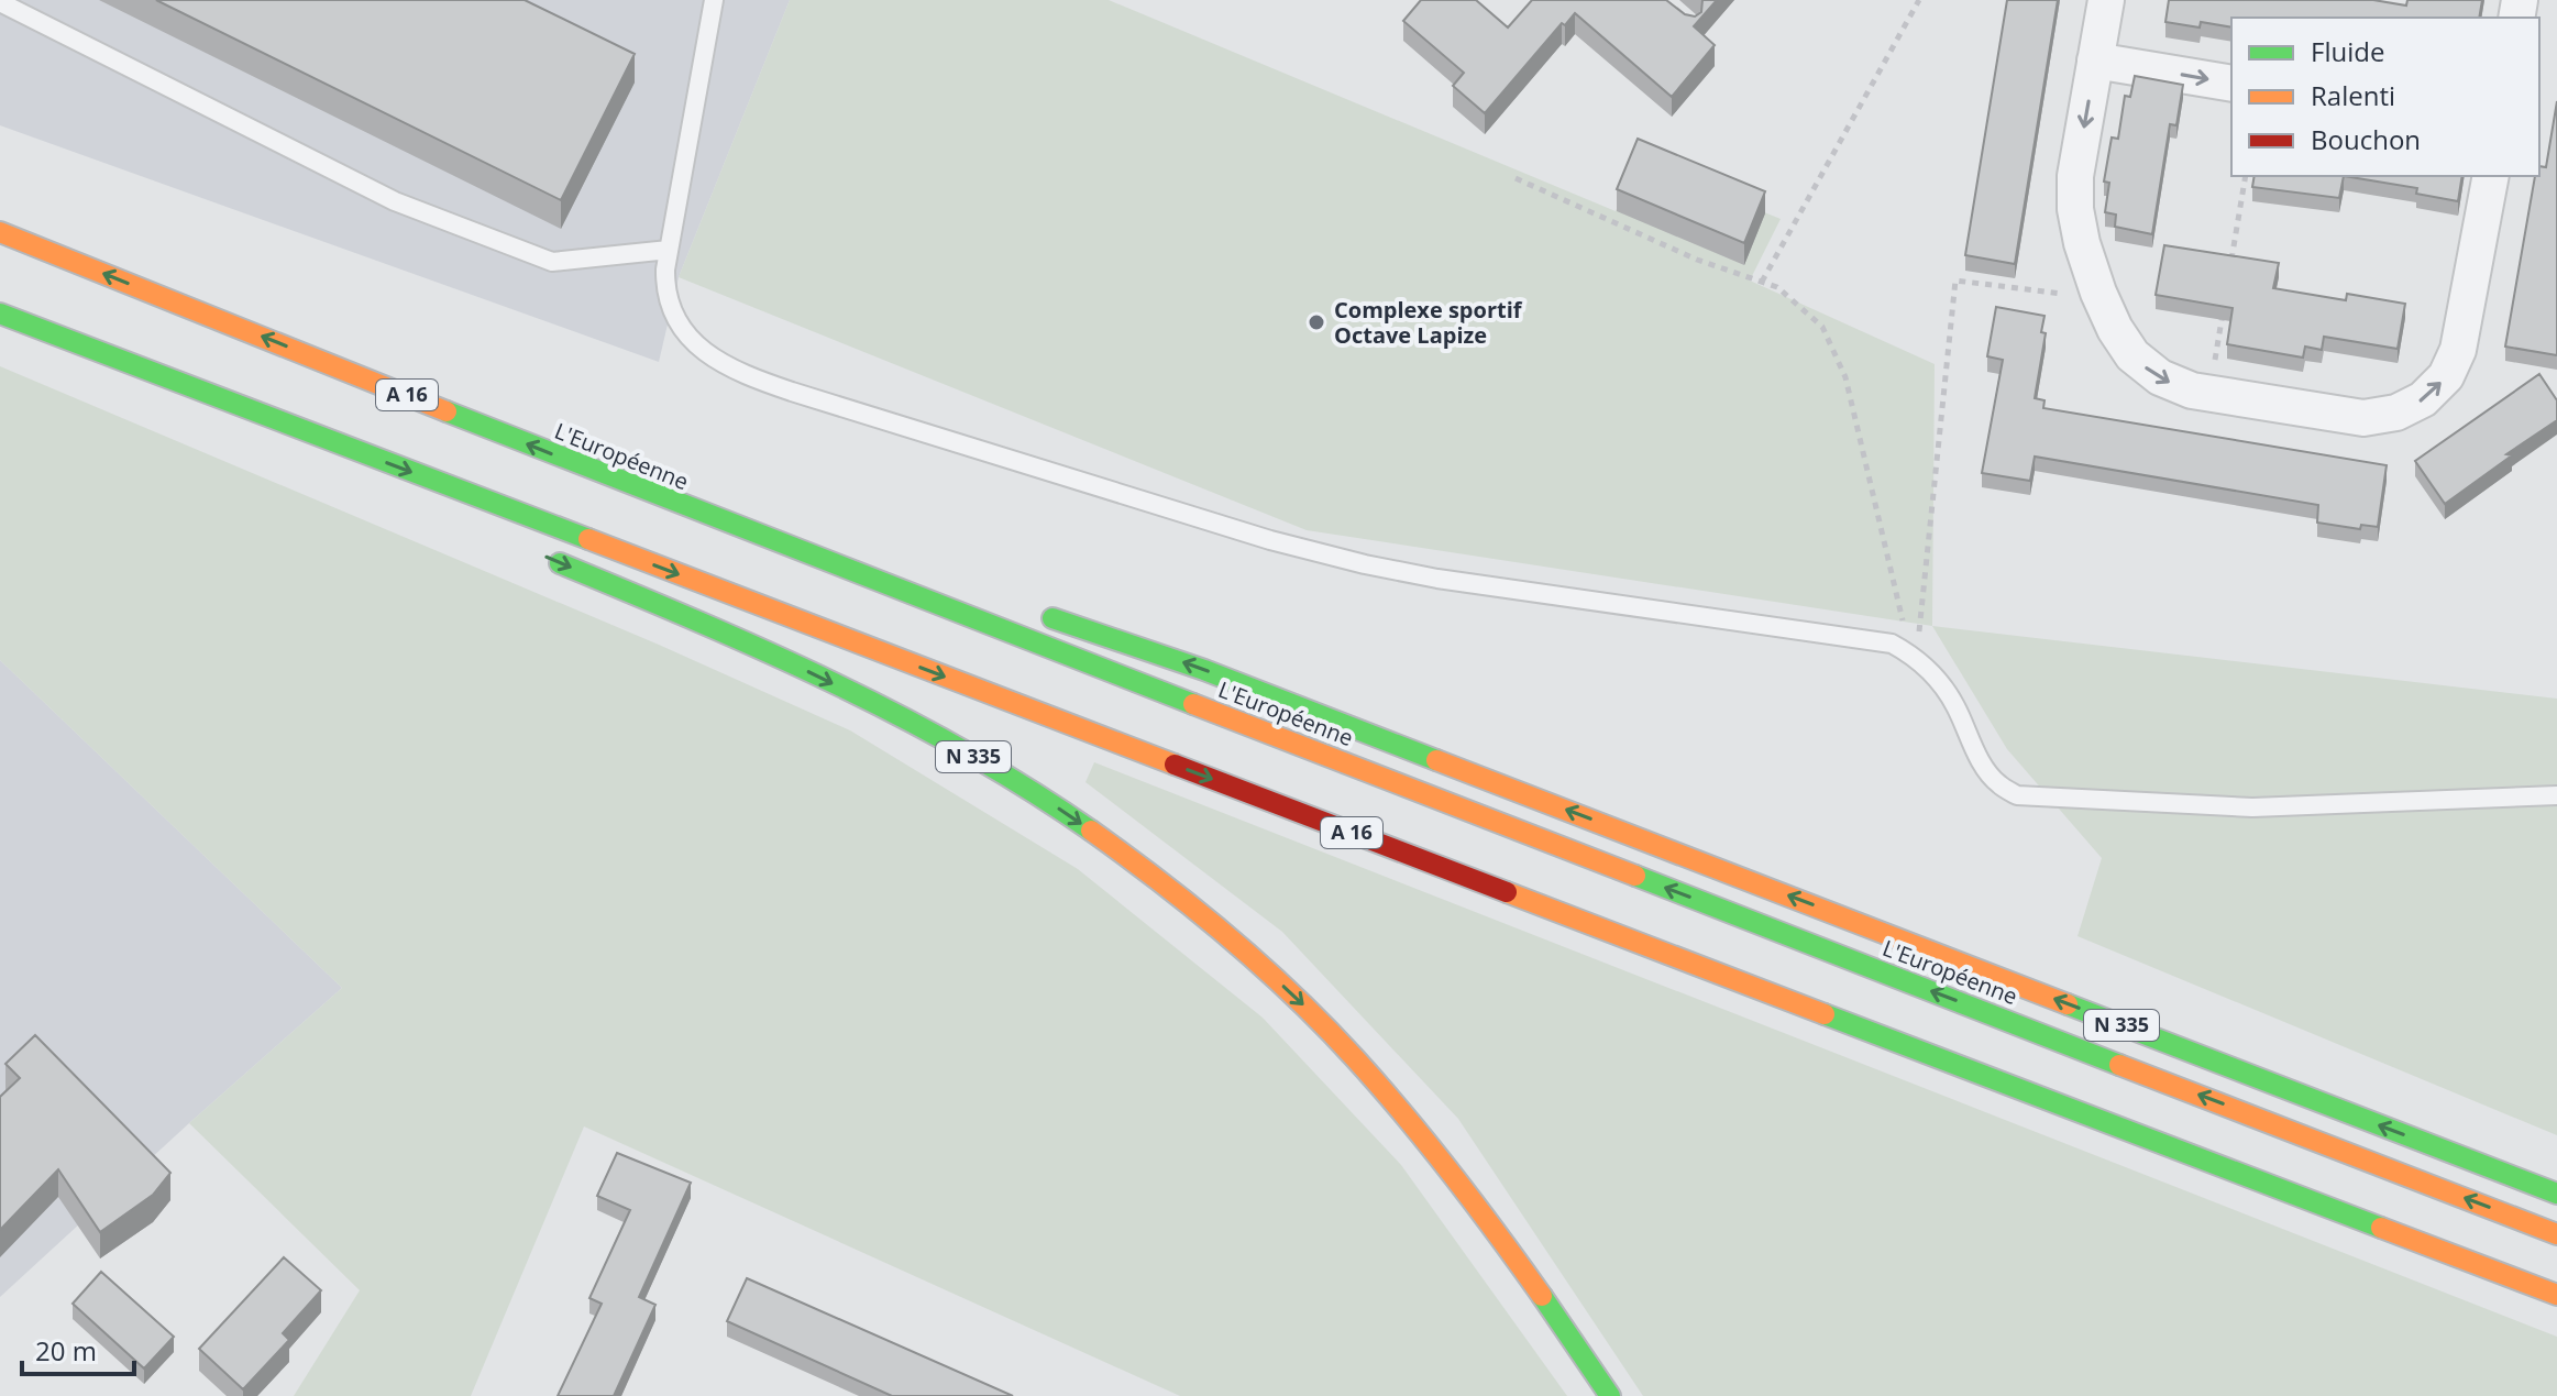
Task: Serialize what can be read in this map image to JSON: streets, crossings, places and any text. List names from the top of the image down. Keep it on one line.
{"streets":{"highway":["A 16","L'Européenne","N 335"]},"places":["Complexe sportif Octave Lapize"],"legend":["Fluide","Ralenti","Bouchon"],"scale_bar":"20 m"}
